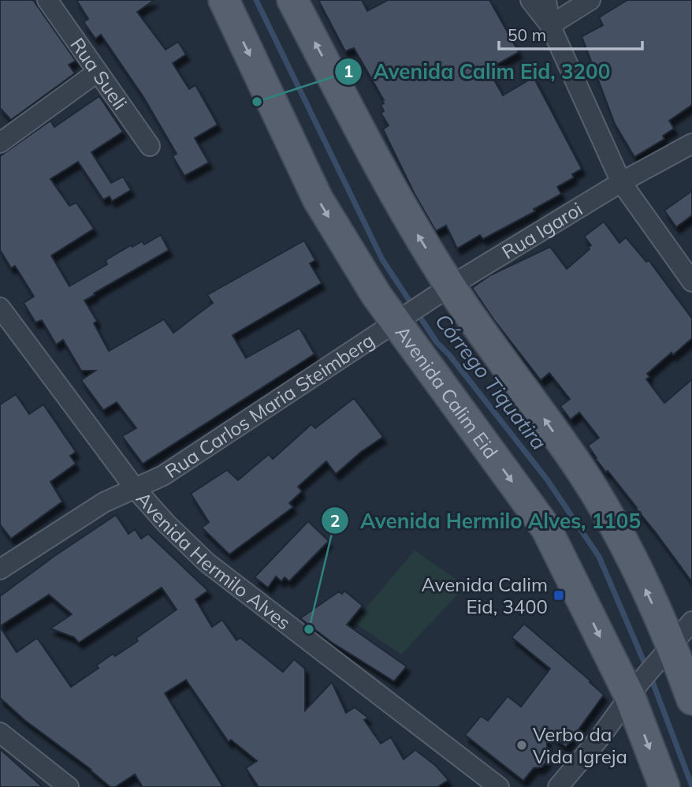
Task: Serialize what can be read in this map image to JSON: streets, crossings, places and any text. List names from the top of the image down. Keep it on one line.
{"streets":{"main road":["Avenida Calim Eid"],"street":["Rua Sueli","Rua Igaroi","Rua Carlos Maria Steimberg","Avenida Hermilo Alves"]},"crossings":[["Rua Igaroi","Avenida Calim Eid"],["Rua Igaroi","Rua Carlos Maria Steimberg"],["Avenida Calim Eid","Rua Carlos Maria Steimberg"],["Rua Carlos Maria Steimberg","Avenida Hermilo Alves"]],"water":["Córrego Tiquatira"],"places":{"other":["Avenida Calim Eid, 3200","Avenida Hermilo Alves, 1105","Verbo da Vida Igreja"],"transit":["Avenida Calim Eid, 3400"]},"scale_bar":"50 m"}
